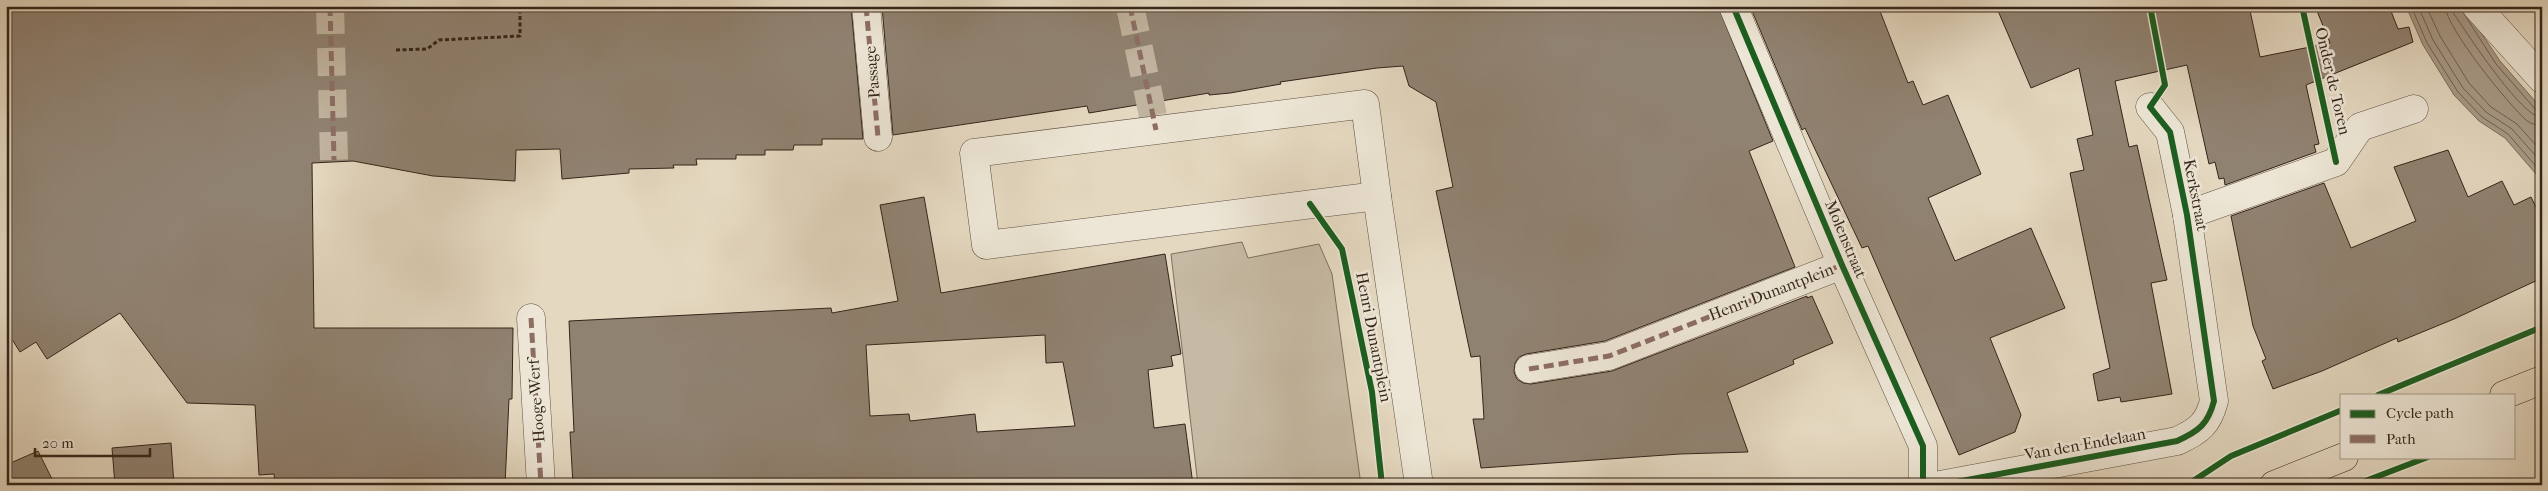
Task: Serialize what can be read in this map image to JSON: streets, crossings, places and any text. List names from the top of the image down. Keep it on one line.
{"streets":{"street":["Passage","Onder de Toren","Kerkstraat","Molenstraat","Henri Dunantplein","Hooge Werf","Van den Endelaan"]},"crossings":[["Onder de Toren","Kerkstraat"],["Kerkstraat","Van den Endelaan"],["Molenstraat","Henri Dunantplein"]],"legend":["Cycle path","Path"],"scale_bar":"20 m"}
